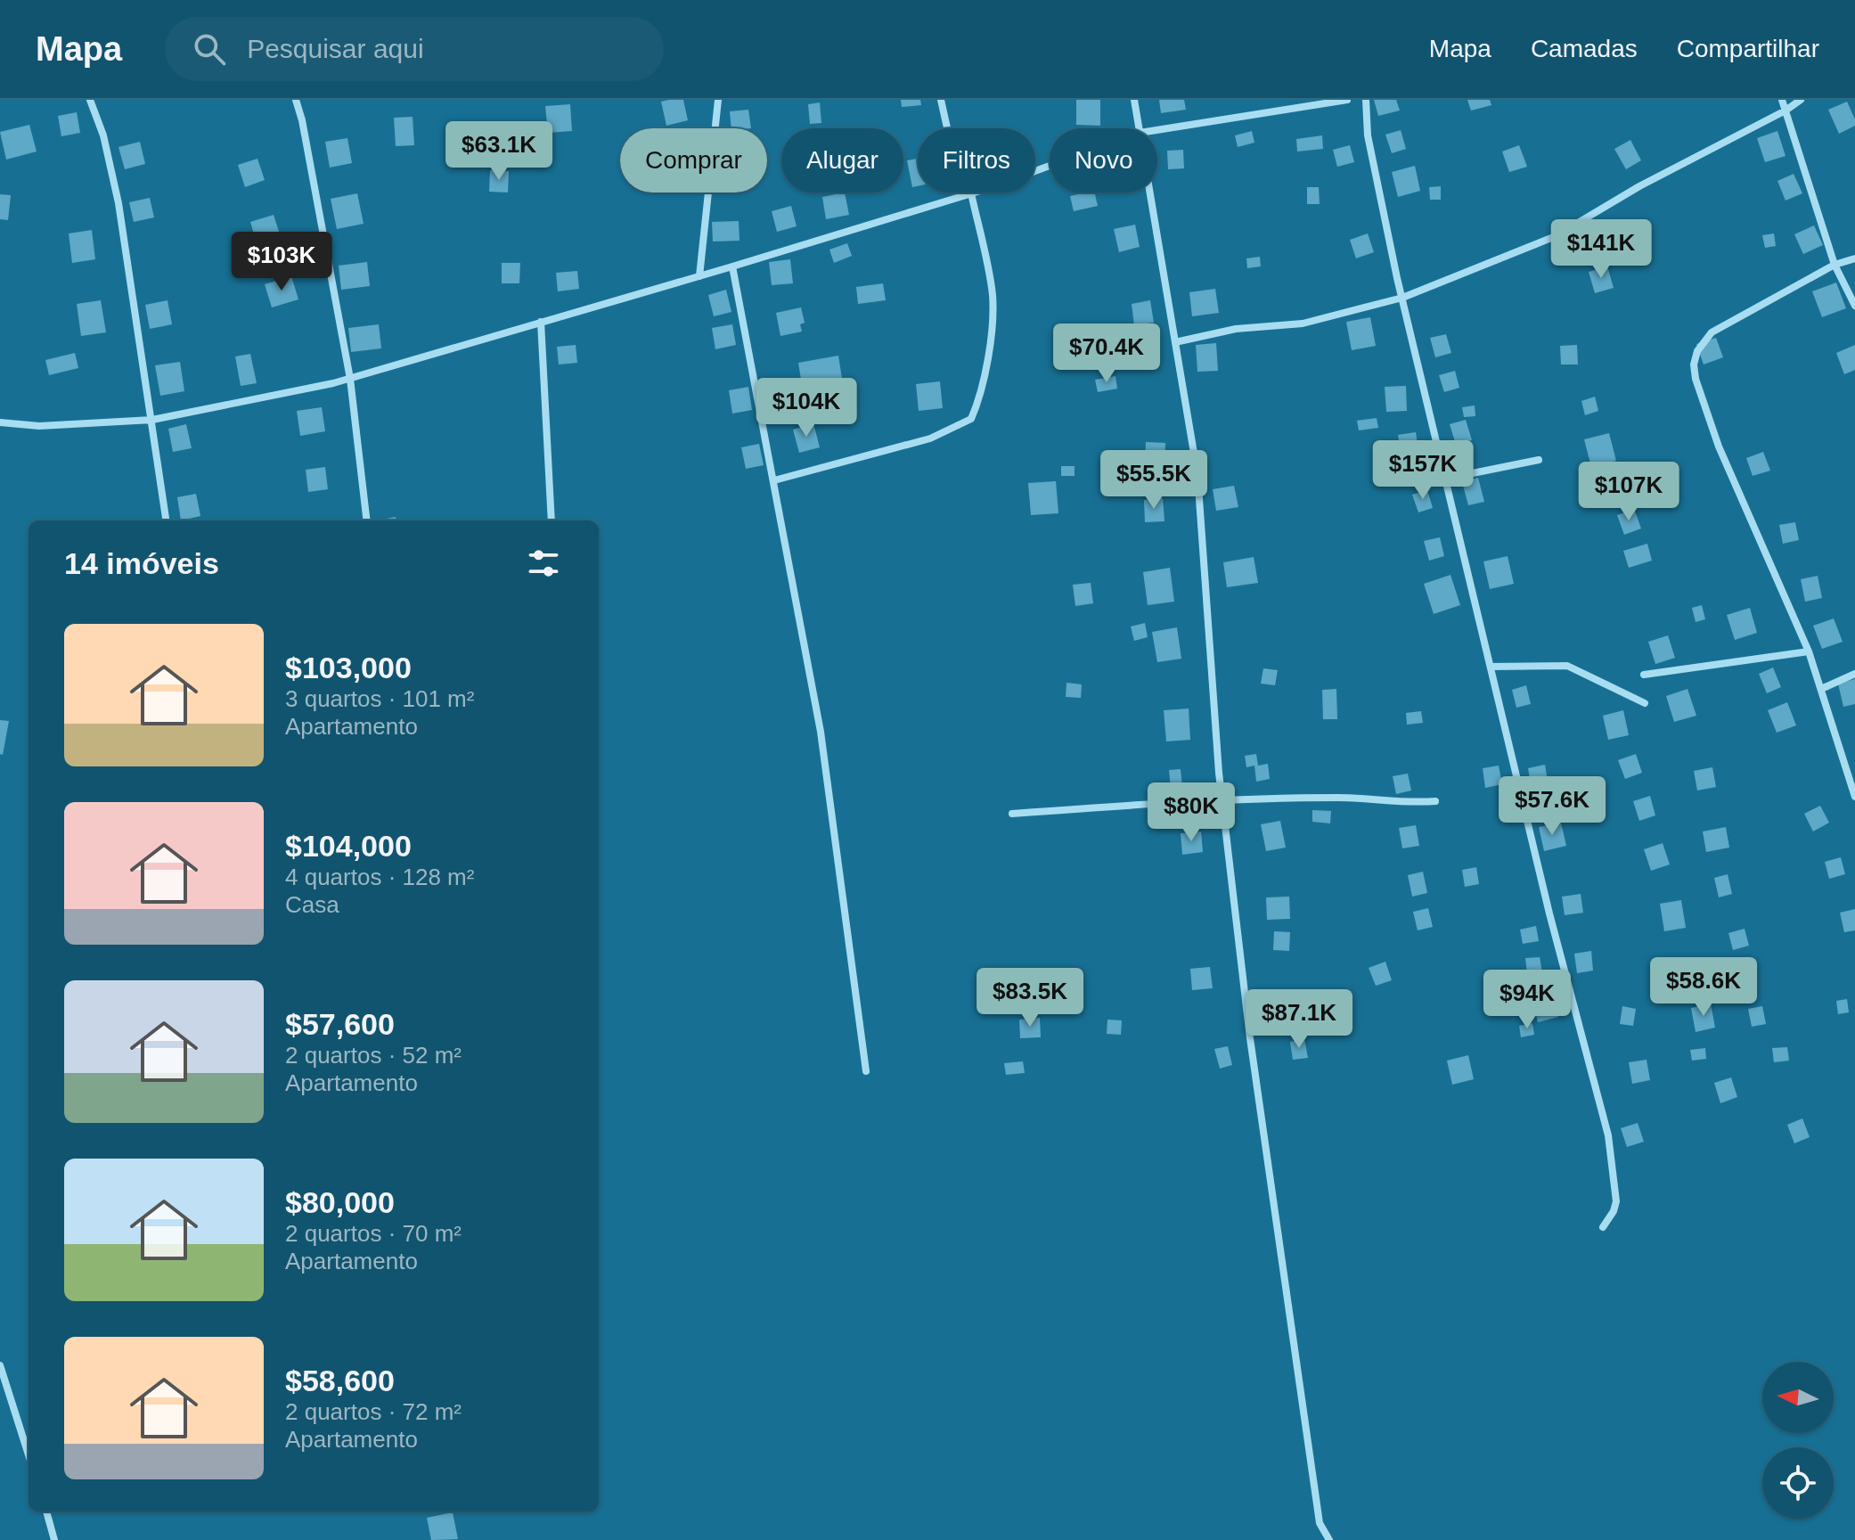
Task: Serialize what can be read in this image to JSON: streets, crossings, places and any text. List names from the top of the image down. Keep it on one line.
{"north":"left","page":{"header":"Mapa","search":"Pesquisar aqui","nav":["Mapa","Camadas","Compartilhar"],"price":["$63.1K","$141K","$103K","$70.4K","$104K","$157K","$55.5K","$107K","$57.6K","$80K","$58.6K","$83.5K","$94K","$87.1K"],"chip":["Comprar","Alugar","Filtros","Novo"],"heading":"14 imóveis","list":[{"name":"$103,000","note":"3 quartos · 101 m² · Apartamento"},{"name":"$104,000","note":"4 quartos · 128 m² · Casa"},{"name":"$57,600","note":"2 quartos · 52 m² · Apartamento"},{"name":"$80,000","note":"2 quartos · 70 m² · Apartamento"},{"name":"$58,600","note":"2 quartos · 72 m² · Apartamento"}]}}
